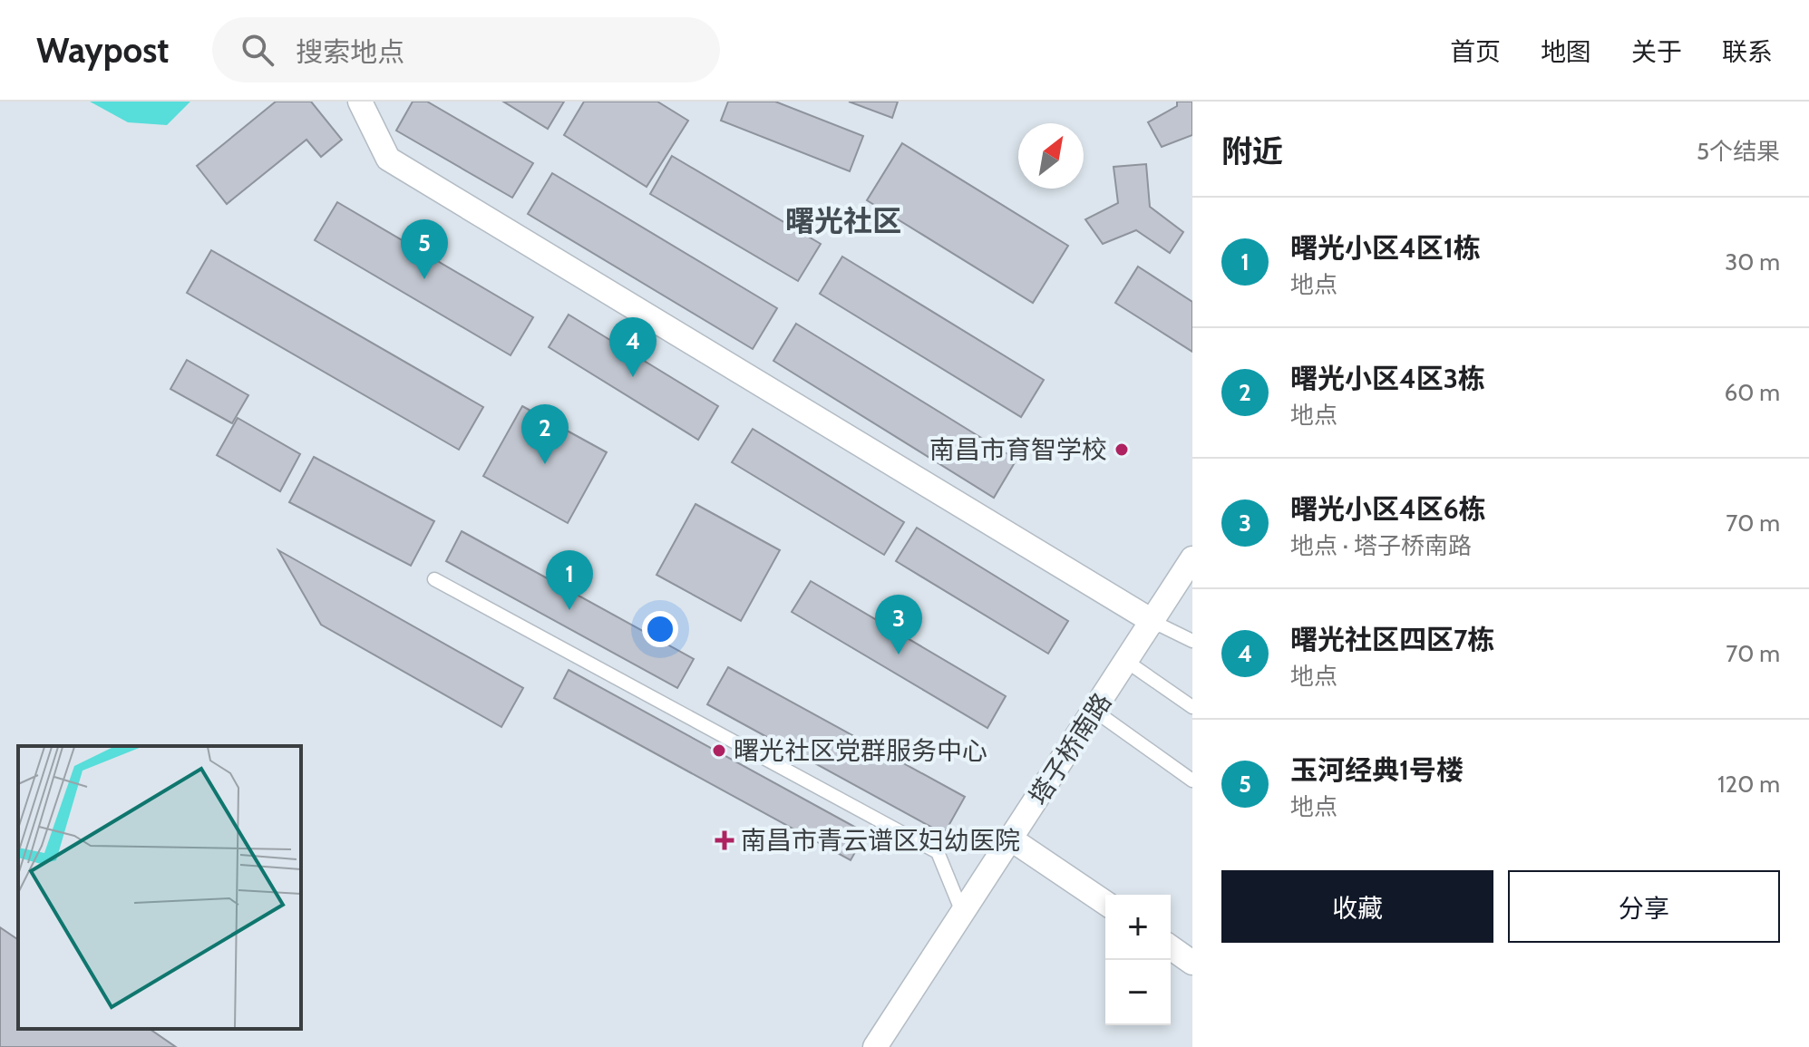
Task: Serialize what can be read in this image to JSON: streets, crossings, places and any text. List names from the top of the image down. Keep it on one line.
{"streets":{"street":["塔子桥南路"]},"districts":["曙光社区"],"places":{"other":["南昌市育智学校","曙光社区党群服务中心"],"health":["南昌市青云谱区妇幼医院"]},"north":"top right","page":{"header":"Waypost","search":"搜索地点","nav":["首页","地图","关于","联系"],"heading":["附近","5个结果"],"list":[{"mark":"1","name":"曙光小区4区1栋","note":"地点","value":"30 m"},{"mark":"2","name":"曙光小区4区3栋","note":"地点","value":"60 m"},{"mark":"3","name":"曙光小区4区6栋","note":"地点 · 塔子桥南路","value":"70 m"},{"mark":"4","name":"曙光社区四区7栋","note":"地点","value":"70 m"},{"mark":"5","name":"玉河经典1号楼","note":"地点","value":"120 m"}],"pins":["5","4","2","1","3"],"buttons":["收藏","分享"],"map_buttons":["+","−"]}}
